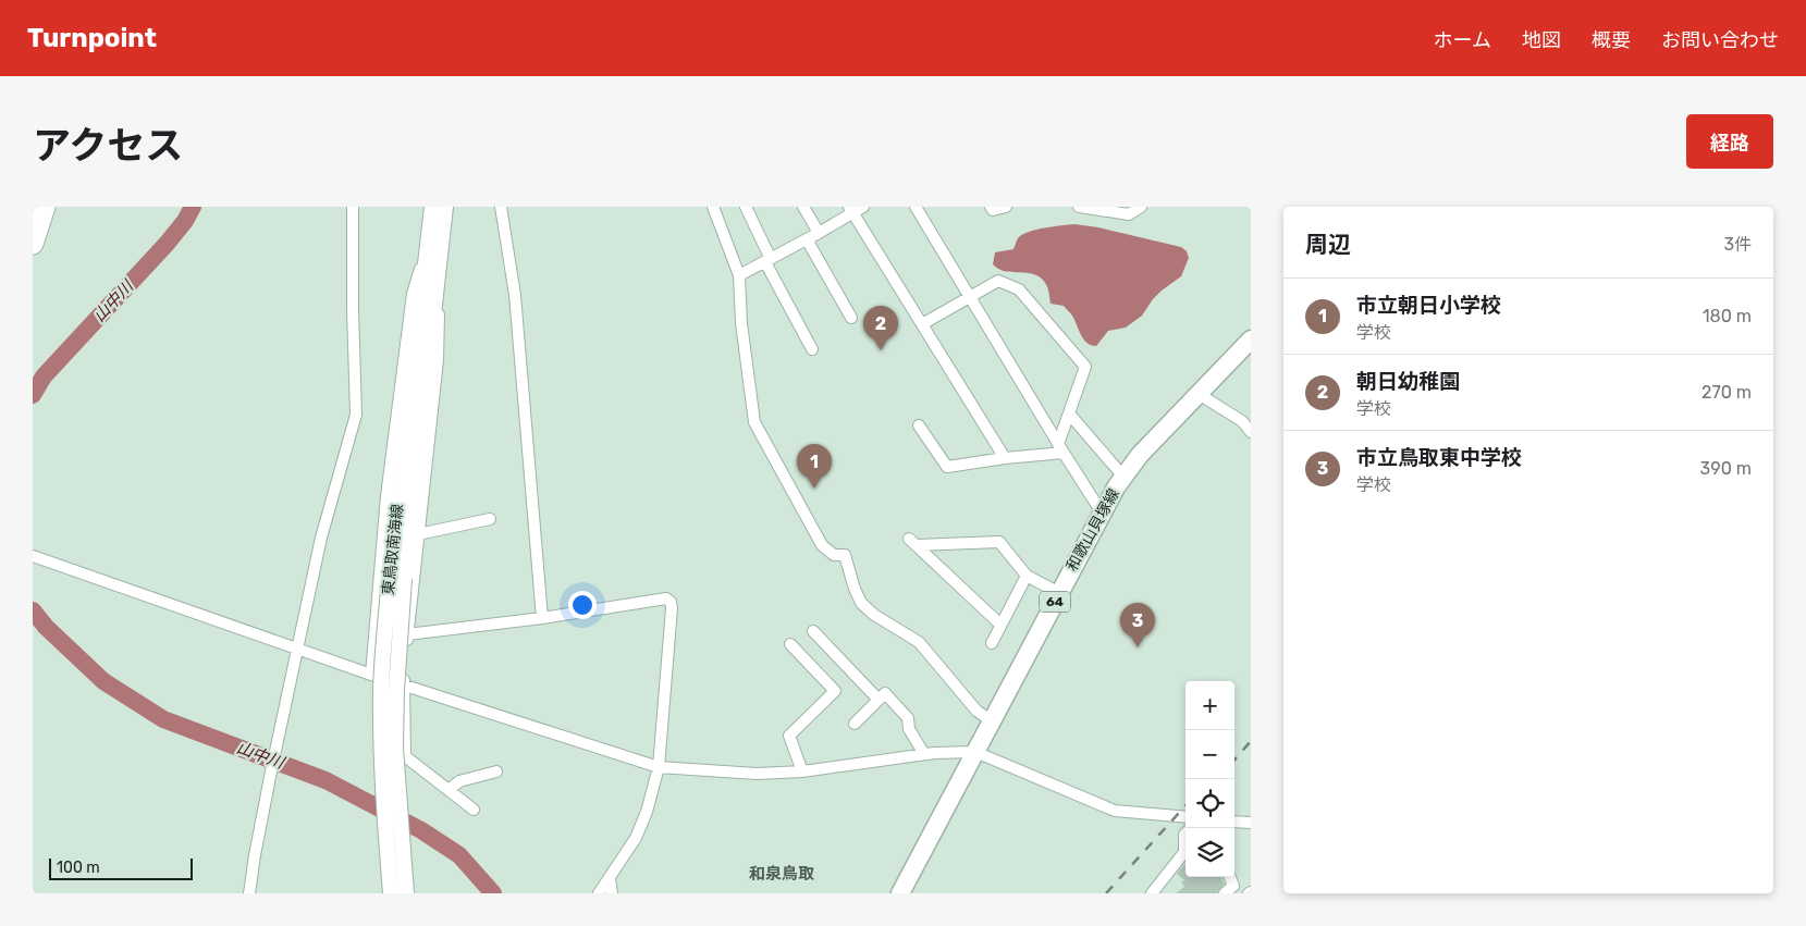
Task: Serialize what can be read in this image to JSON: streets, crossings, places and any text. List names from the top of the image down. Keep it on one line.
{"streets":{"main road":["和歌山貝塚線","東鳥取南海線","64"]},"districts":["和泉鳥取"],"water":["山中川"],"scale_bar":"100 m","page":{"header":"Turnpoint","nav":["ホーム","地図","概要","お問い合わせ"],"title":"アクセス","buttons":"経路","heading":["周辺","3件"],"list":[{"mark":"1","name":"市立朝日小学校","note":"学校","value":"180 m"},{"mark":"2","name":"朝日幼稚園","note":"学校","value":"270 m"},{"mark":"3","name":"市立鳥取東中学校","note":"学校","value":"390 m"}],"pins":["2","1","3"],"map_buttons":["+","−"],"scale":"100 m"}}
